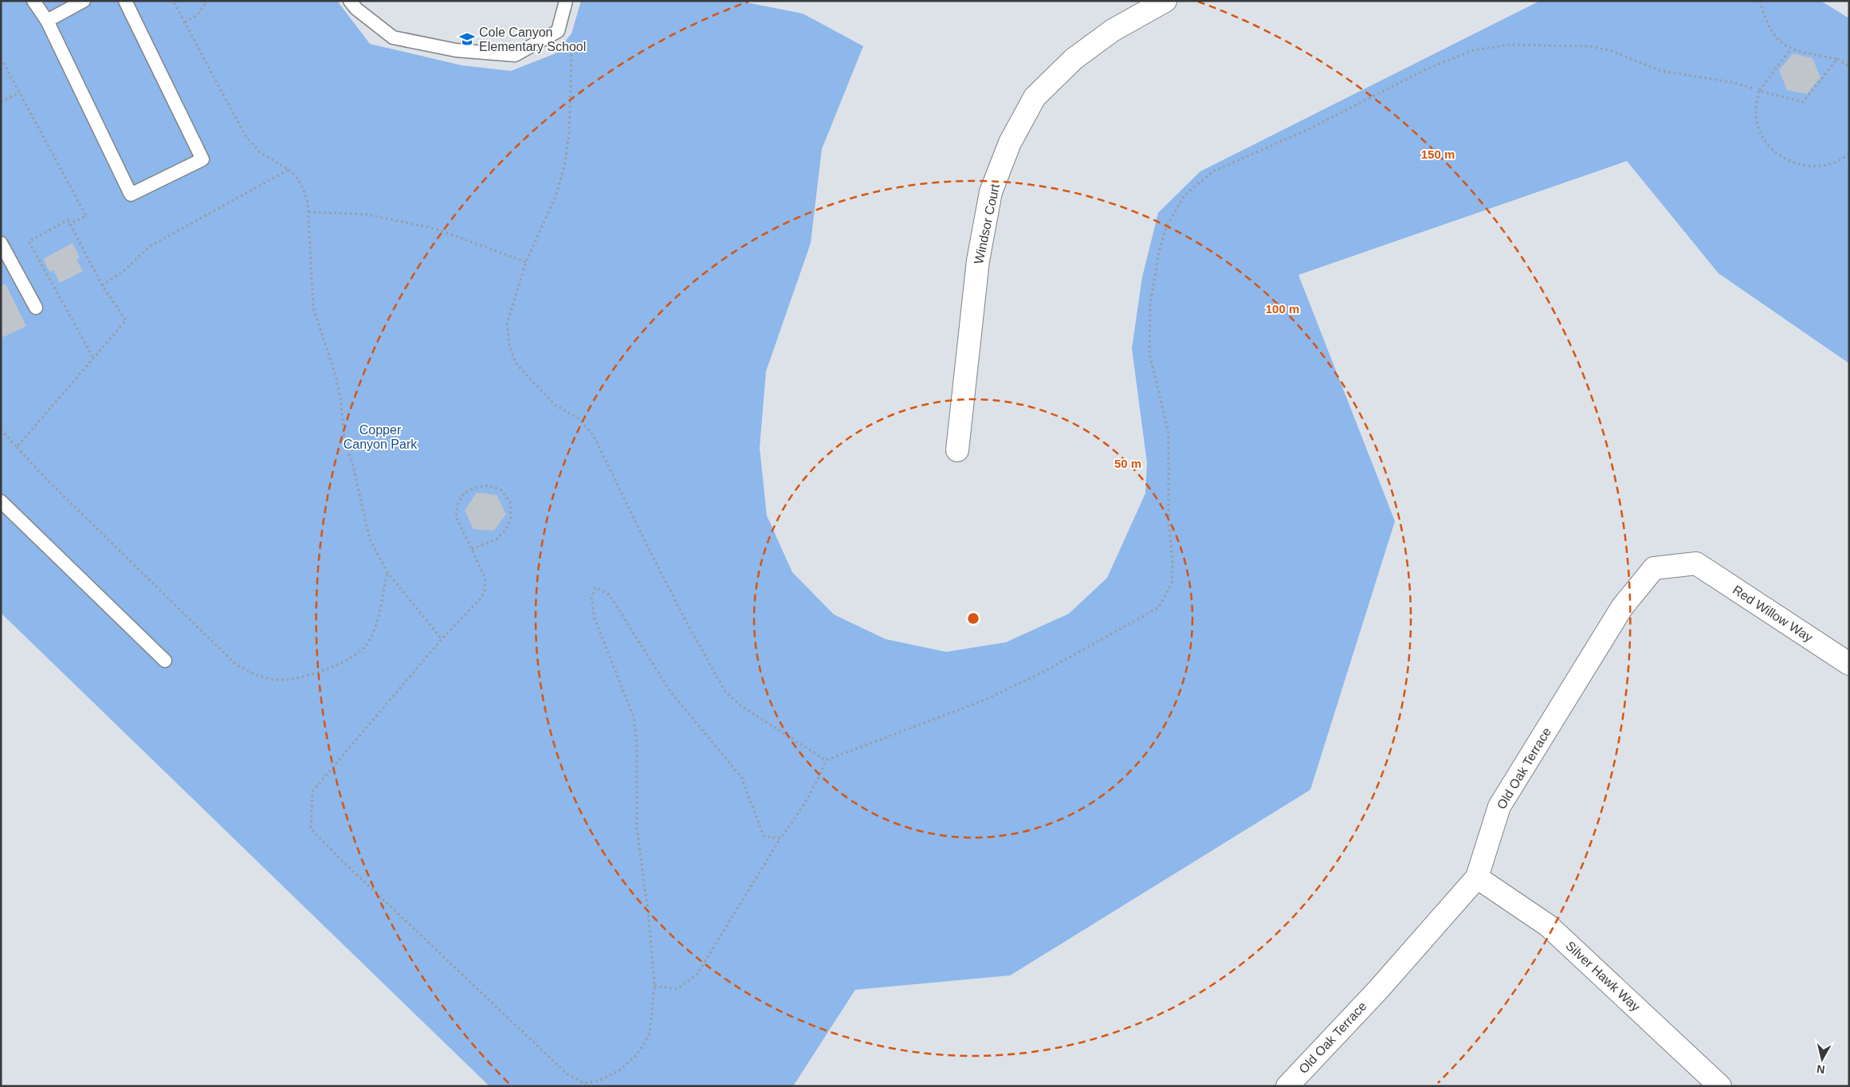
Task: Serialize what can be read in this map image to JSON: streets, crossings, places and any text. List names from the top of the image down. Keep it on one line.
{"streets":{"street":["Windsor Court","Red Willow Way","Old Oak Terrace","Silver Hawk Way"]},"crossings":[["Red Willow Way","Old Oak Terrace"],["Old Oak Terrace","Silver Hawk Way"]],"parks":["Copper Canyon Park"],"places":{"school or university":["Cole Canyon Elementary School"]},"north":"bottom","rings":["150 m","100 m","50 m"]}
